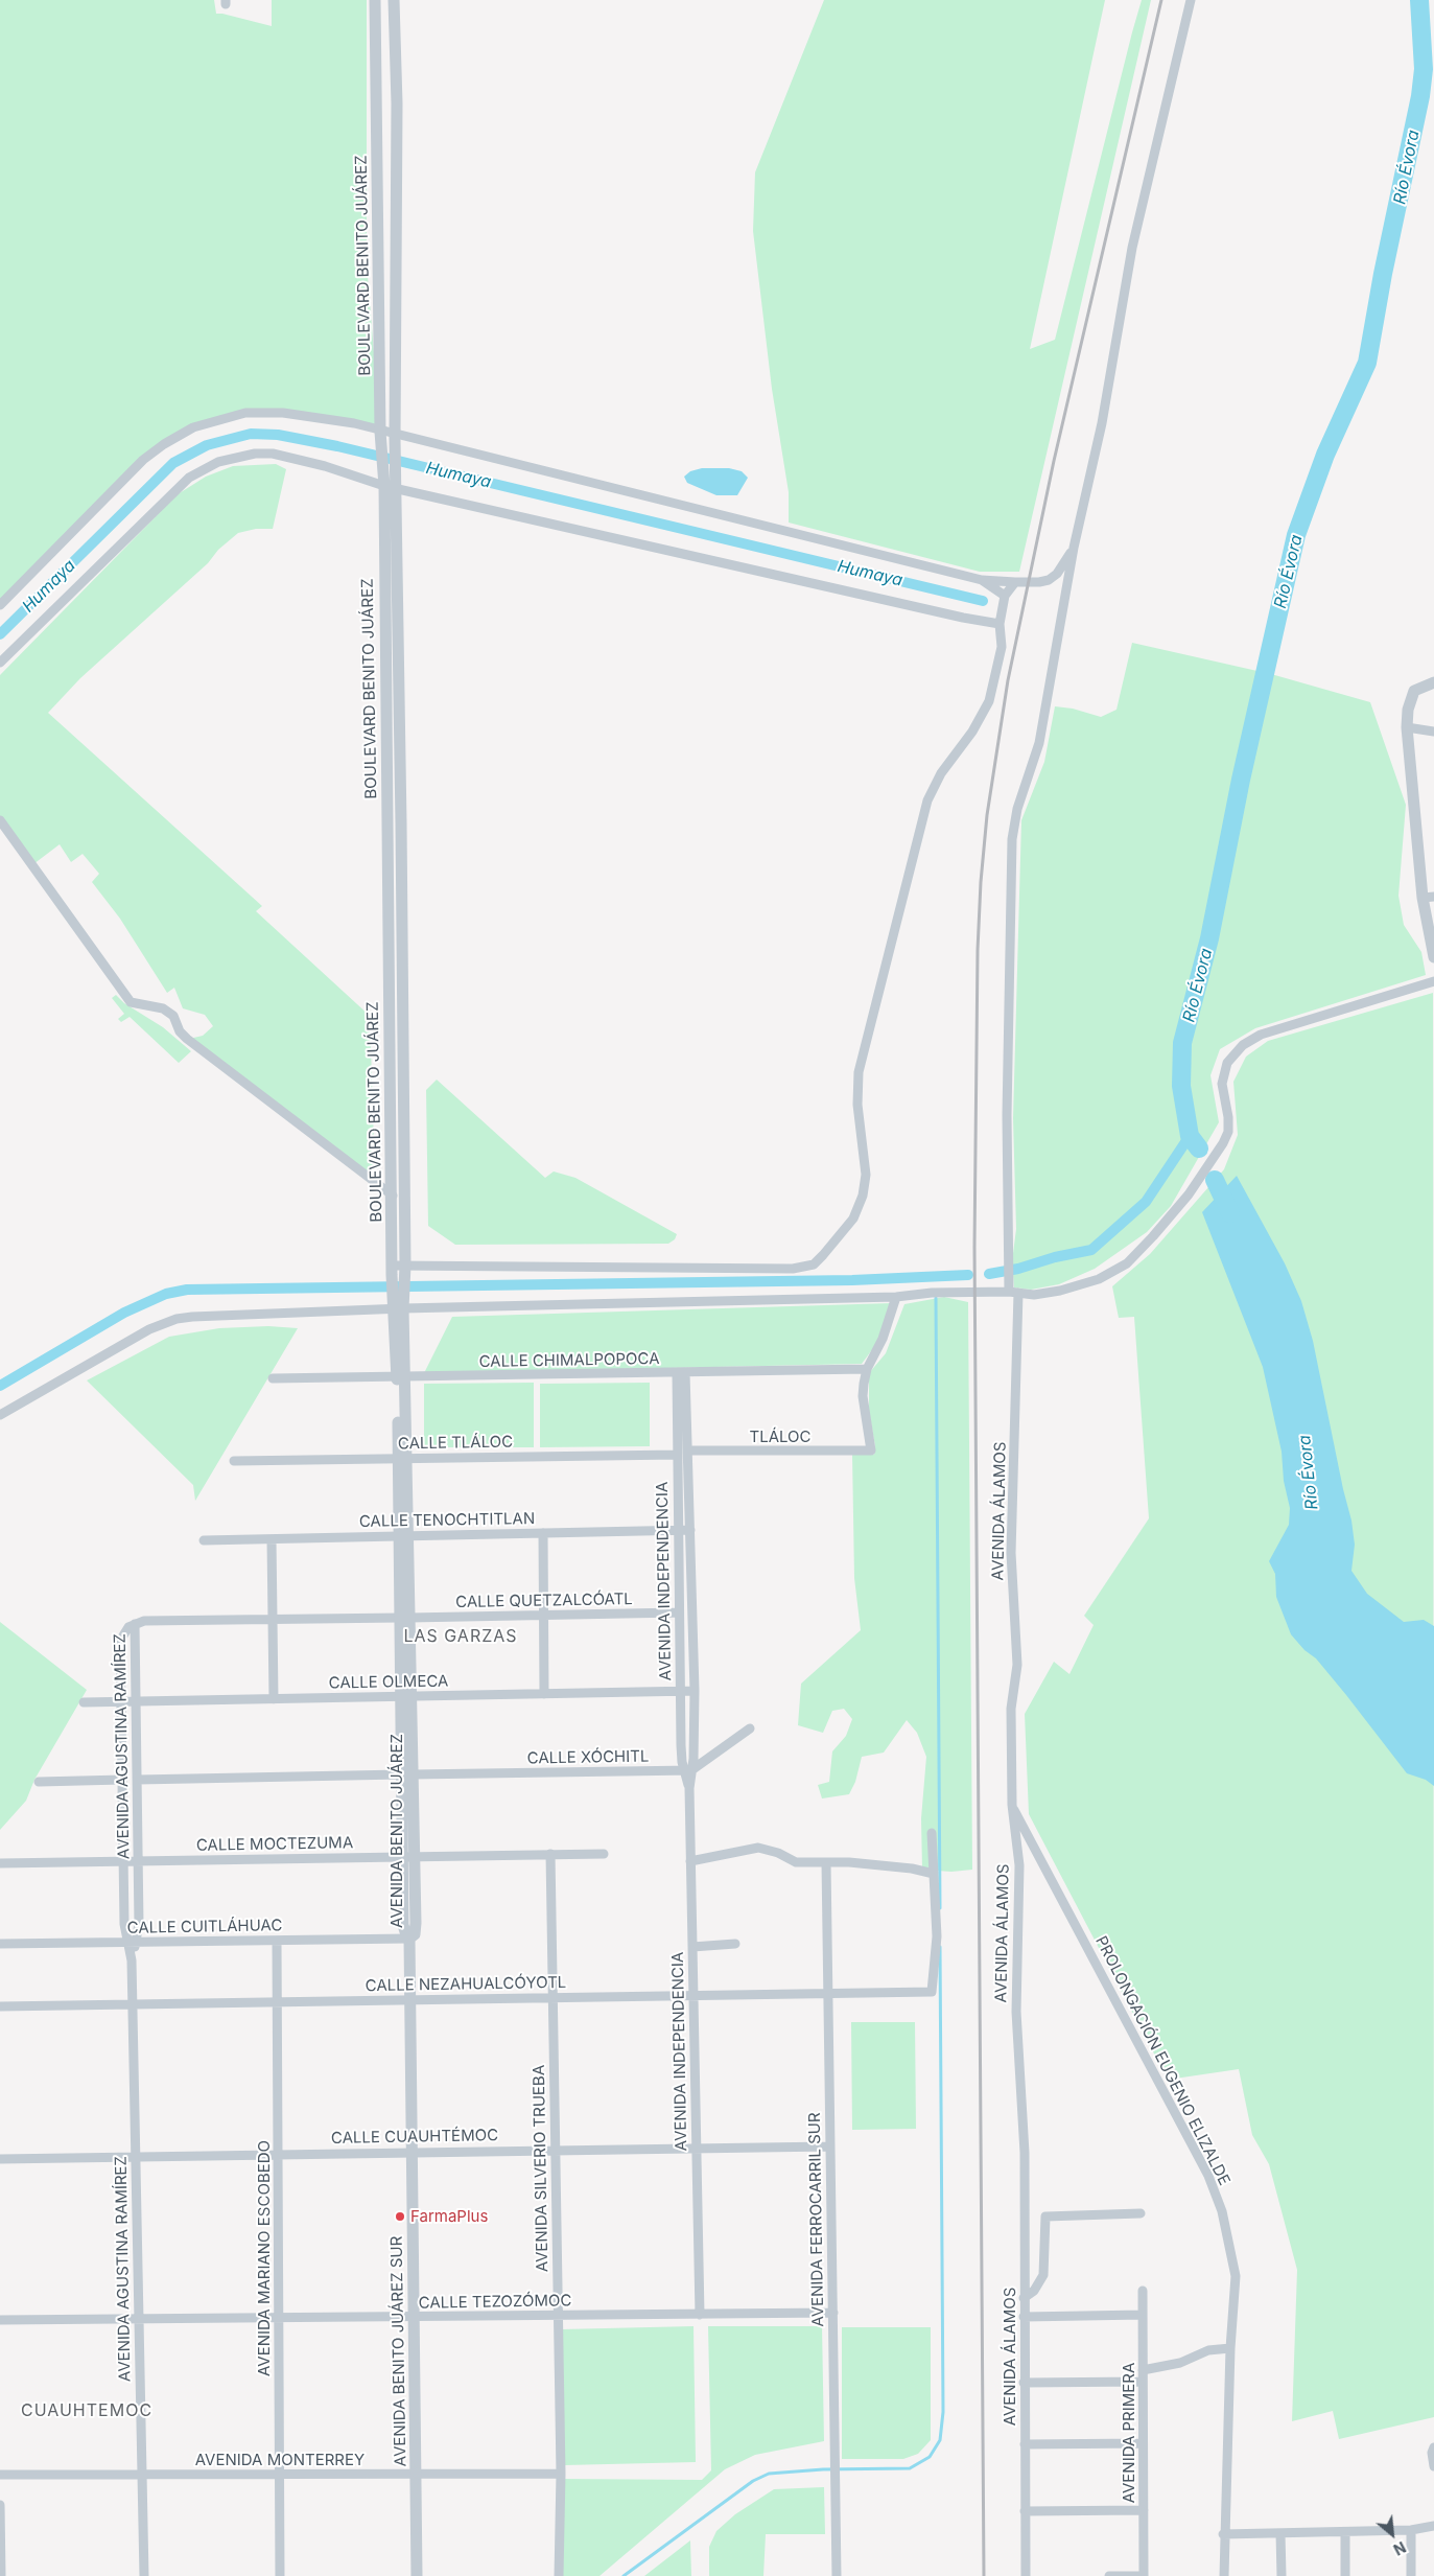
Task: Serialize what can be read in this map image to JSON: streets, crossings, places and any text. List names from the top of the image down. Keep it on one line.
{"streets":{"street":["BOULEVARD BENITO JUÁREZ","CALLE CHIMALPOPOCA","TLÁLOC","CALLE TLÁLOC","AVENIDA ÁLAMOS","CALLE TENOCHTITLAN","AVENIDA INDEPENDENCIA","CALLE QUETZALCÓATL","CALLE OLMECA","AVENIDA AGUSTINA RAMÍREZ","CALLE XÓCHITL","AVENIDA BENITO JUÁREZ","CALLE MOCTEZUMA","CALLE CUITLÁHUAC","CALLE NEZAHUALCÓYOTL","PROLONGACIÓN EUGENIO ELIZALDE","CALLE CUAUHTÉMOC","AVENIDA SILVERIO TRUEBA","AVENIDA FERROCARRIL SUR","AVENIDA MARIANO ESCOBEDO","CALLE TEZOZÓMOC","AVENIDA BENITO JUÁREZ SUR","AVENIDA PRIMERA","AVENIDA MONTERREY"]},"crossings":[["BOULEVARD BENITO JUÁREZ","CALLE CHIMALPOPOCA"],["BOULEVARD BENITO JUÁREZ","AVENIDA BENITO JUÁREZ"],["CALLE CHIMALPOPOCA","TLÁLOC"],["CALLE CHIMALPOPOCA","AVENIDA INDEPENDENCIA"],["CALLE CHIMALPOPOCA","AVENIDA BENITO JUÁREZ"],["TLÁLOC","AVENIDA INDEPENDENCIA"],["CALLE TLÁLOC","AVENIDA INDEPENDENCIA"],["CALLE TLÁLOC","AVENIDA BENITO JUÁREZ"],["AVENIDA ÁLAMOS","PROLONGACIÓN EUGENIO ELIZALDE"],["CALLE TENOCHTITLAN","AVENIDA INDEPENDENCIA"],["CALLE TENOCHTITLAN","AVENIDA BENITO JUÁREZ"],["AVENIDA INDEPENDENCIA","CALLE QUETZALCÓATL"],["AVENIDA INDEPENDENCIA","CALLE OLMECA"],["AVENIDA INDEPENDENCIA","CALLE XÓCHITL"],["AVENIDA INDEPENDENCIA","CALLE NEZAHUALCÓYOTL"],["AVENIDA INDEPENDENCIA","CALLE CUAUHTÉMOC"],["AVENIDA INDEPENDENCIA","CALLE TEZOZÓMOC"],["CALLE QUETZALCÓATL","AVENIDA AGUSTINA RAMÍREZ"],["CALLE QUETZALCÓATL","AVENIDA BENITO JUÁREZ"],["CALLE OLMECA","AVENIDA AGUSTINA RAMÍREZ"],["CALLE OLMECA","AVENIDA BENITO JUÁREZ"],["AVENIDA AGUSTINA RAMÍREZ","CALLE XÓCHITL"],["AVENIDA AGUSTINA RAMÍREZ","CALLE MOCTEZUMA"],["AVENIDA AGUSTINA RAMÍREZ","CALLE CUITLÁHUAC"],["AVENIDA AGUSTINA RAMÍREZ","CALLE NEZAHUALCÓYOTL"],["AVENIDA AGUSTINA RAMÍREZ","CALLE CUAUHTÉMOC"],["AVENIDA AGUSTINA RAMÍREZ","CALLE TEZOZÓMOC"],["AVENIDA AGUSTINA RAMÍREZ","AVENIDA MONTERREY"],["CALLE XÓCHITL","AVENIDA BENITO JUÁREZ"],["AVENIDA BENITO JUÁREZ","CALLE MOCTEZUMA"],["AVENIDA BENITO JUÁREZ","CALLE CUITLÁHUAC"],["AVENIDA BENITO JUÁREZ","AVENIDA BENITO JUÁREZ SUR"],["CALLE MOCTEZUMA","AVENIDA SILVERIO TRUEBA"],["CALLE CUITLÁHUAC","AVENIDA MARIANO ESCOBEDO"],["CALLE CUITLÁHUAC","AVENIDA BENITO JUÁREZ SUR"],["CALLE NEZAHUALCÓYOTL","AVENIDA SILVERIO TRUEBA"],["CALLE NEZAHUALCÓYOTL","AVENIDA FERROCARRIL SUR"],["CALLE NEZAHUALCÓYOTL","AVENIDA MARIANO ESCOBEDO"],["CALLE NEZAHUALCÓYOTL","AVENIDA BENITO JUÁREZ SUR"],["CALLE CUAUHTÉMOC","AVENIDA SILVERIO TRUEBA"],["CALLE CUAUHTÉMOC","AVENIDA FERROCARRIL SUR"],["CALLE CUAUHTÉMOC","AVENIDA MARIANO ESCOBEDO"],["CALLE CUAUHTÉMOC","AVENIDA BENITO JUÁREZ SUR"],["AVENIDA SILVERIO TRUEBA","CALLE TEZOZÓMOC"],["AVENIDA SILVERIO TRUEBA","AVENIDA MONTERREY"],["AVENIDA FERROCARRIL SUR","CALLE TEZOZÓMOC"],["AVENIDA MARIANO ESCOBEDO","CALLE TEZOZÓMOC"],["AVENIDA MARIANO ESCOBEDO","AVENIDA MONTERREY"],["CALLE TEZOZÓMOC","AVENIDA BENITO JUÁREZ SUR"],["AVENIDA BENITO JUÁREZ SUR","AVENIDA MONTERREY"]],"districts":["LAS GARZAS","CUAUHTEMOC"],"water":["Río Évora","Humaya"],"places":["FarmaPlus"],"north":"bottom right"}
